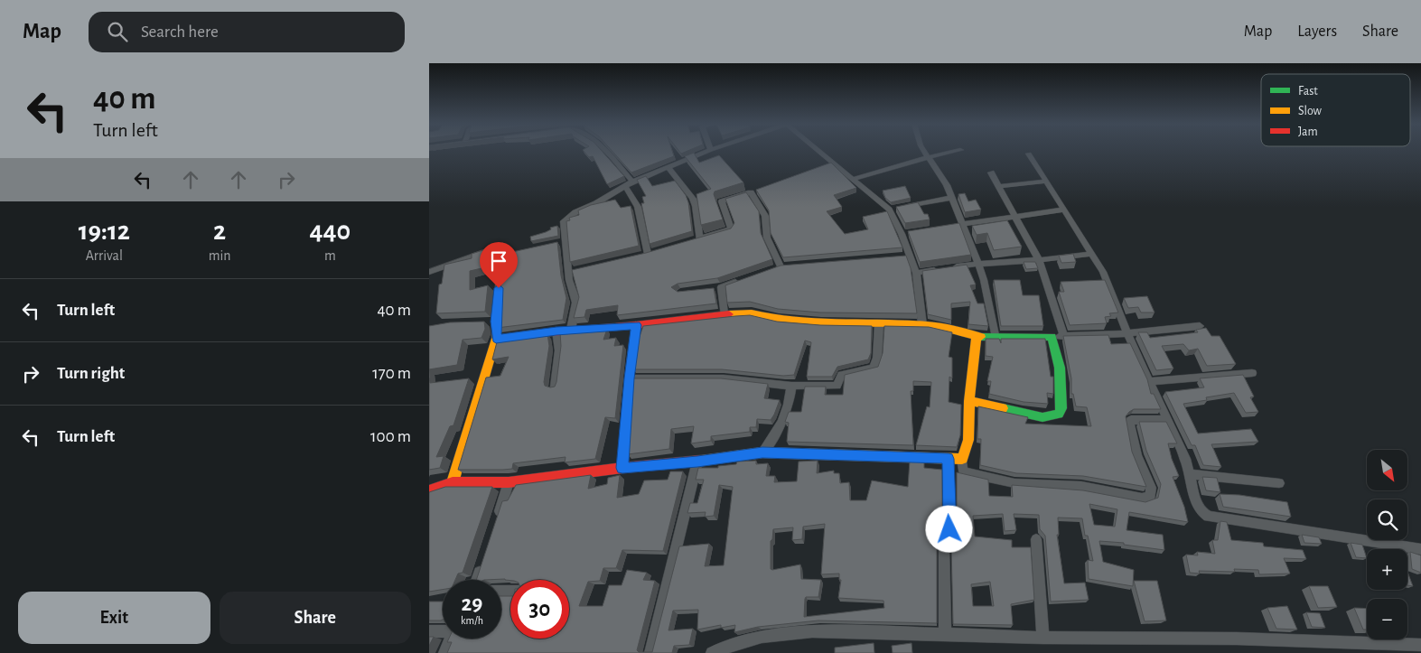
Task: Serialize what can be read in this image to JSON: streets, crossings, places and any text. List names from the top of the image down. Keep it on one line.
{"legend":["Fast","Slow","Jam"],"north":"bottom right","page":{"header":"Map","search":"Search here","nav":["Map","Layers","Share"],"turn":["40 m","Turn left"],"eta":["19:12","Arrival","2","min","440","m"],"list":[{"name":"Turn left","value":"40 m"},{"name":"Turn right","value":"170 m"},{"name":"Turn left","value":"100 m"}],"map_buttons":["+","−"],"speed":"29 km/h","limit":"30","buttons":["Exit","Share"]}}
